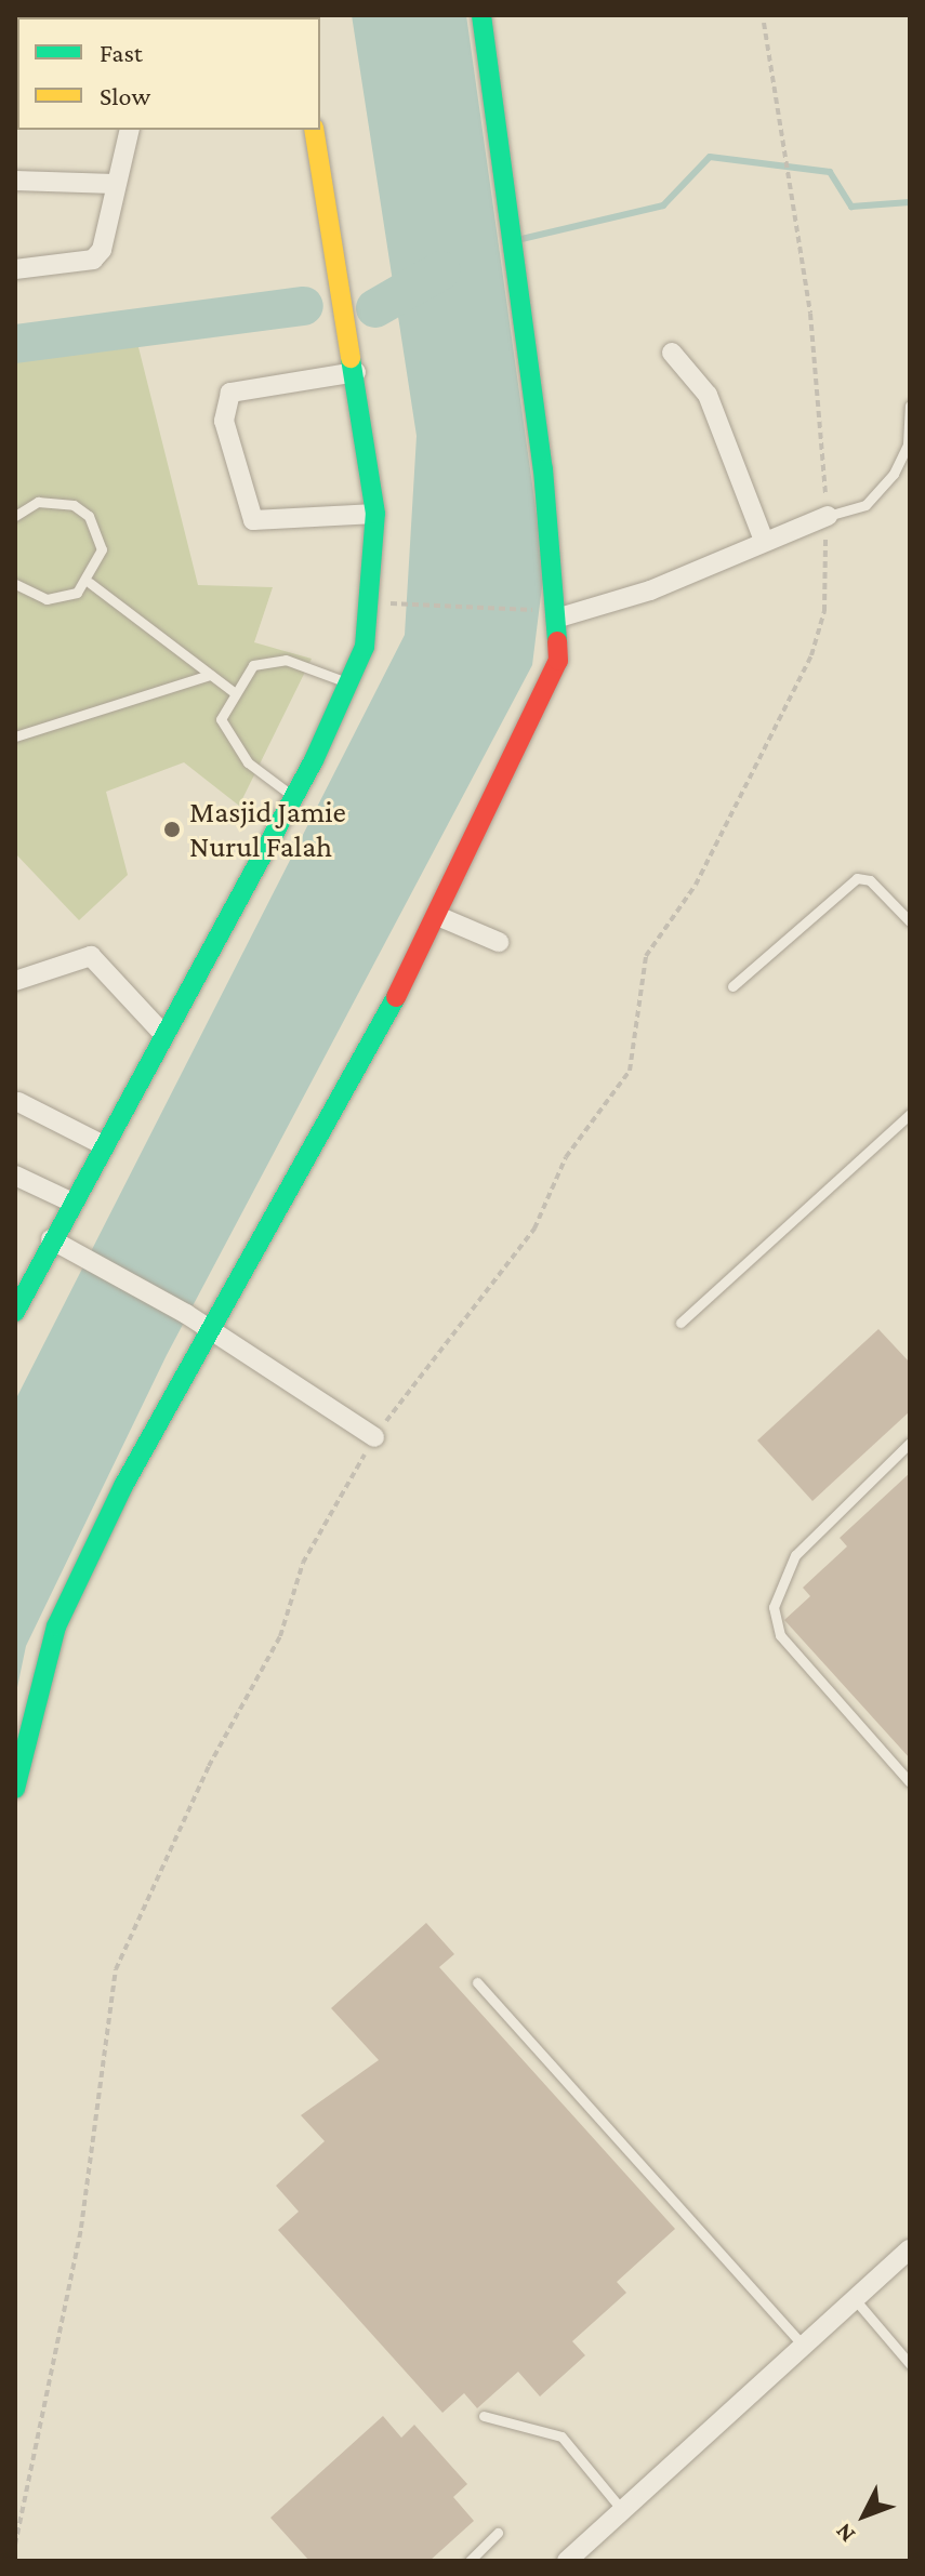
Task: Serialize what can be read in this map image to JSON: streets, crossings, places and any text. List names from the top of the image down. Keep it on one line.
{"places":["Masjid Jamie Nurul Falah"],"legend":["Fast","Slow"],"north":"bottom left"}
